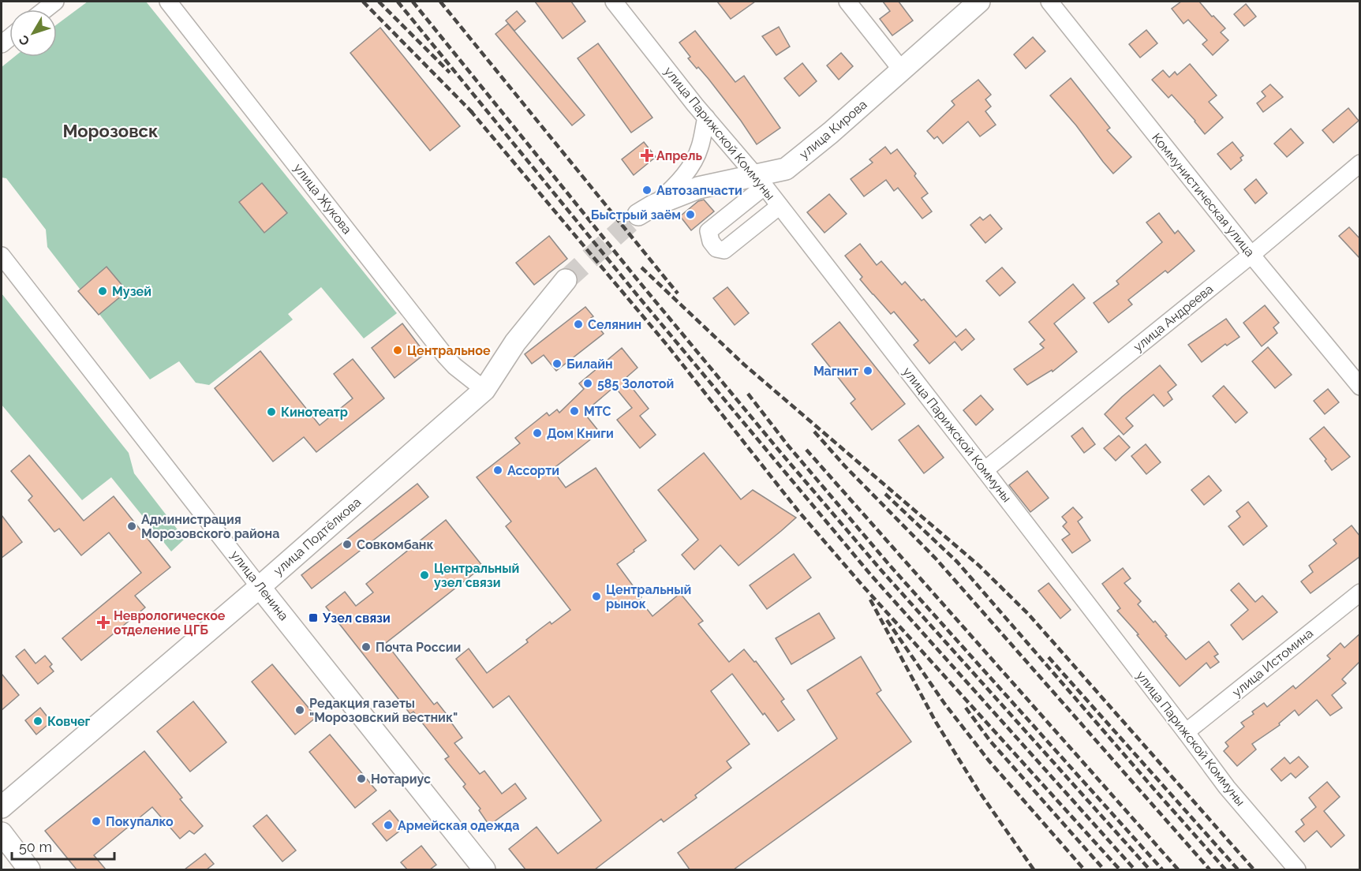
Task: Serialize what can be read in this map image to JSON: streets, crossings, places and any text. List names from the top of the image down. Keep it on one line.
{"streets":{"main road":["улица Кирова","улица Подтёлкова","улица Ленина"],"street":["улица Парижской Коммуны","Коммунистическая улица","улица Жукова","улица Андреева","улица Истомина"]},"crossings":[["улица Кирова","улица Парижской Коммуны"],["улица Парижской Коммуны","улица Андреева"],["улица Парижской Коммуны","улица Истомина"],["Коммунистическая улица","улица Андреева"],["улица Жукова","улица Подтёлкова"],["улица Подтёлкова","улица Ленина"]],"districts":["Морозовск"],"places":{"health":["Апрель","Неврологическое отделение ЦГБ"],"other":["Автозапчасти","Быстрый заём","Музей","Селянин","Центральное","Билайн","Магнит","585 Золотой","МТС","Кинотеатр","Дом Книги","Ассорти","Администрация Морозовского района","Совкомбанк","Центральный узел связи","Центральный рынок","Почта России","Редакция газеты \"Морозовский вестник\"","Ковчег","Нотариус","Покупалко","Армейская одежда"],"transit":["Узел связи"]},"scale_bar":"50 m","north":"bottom left"}
